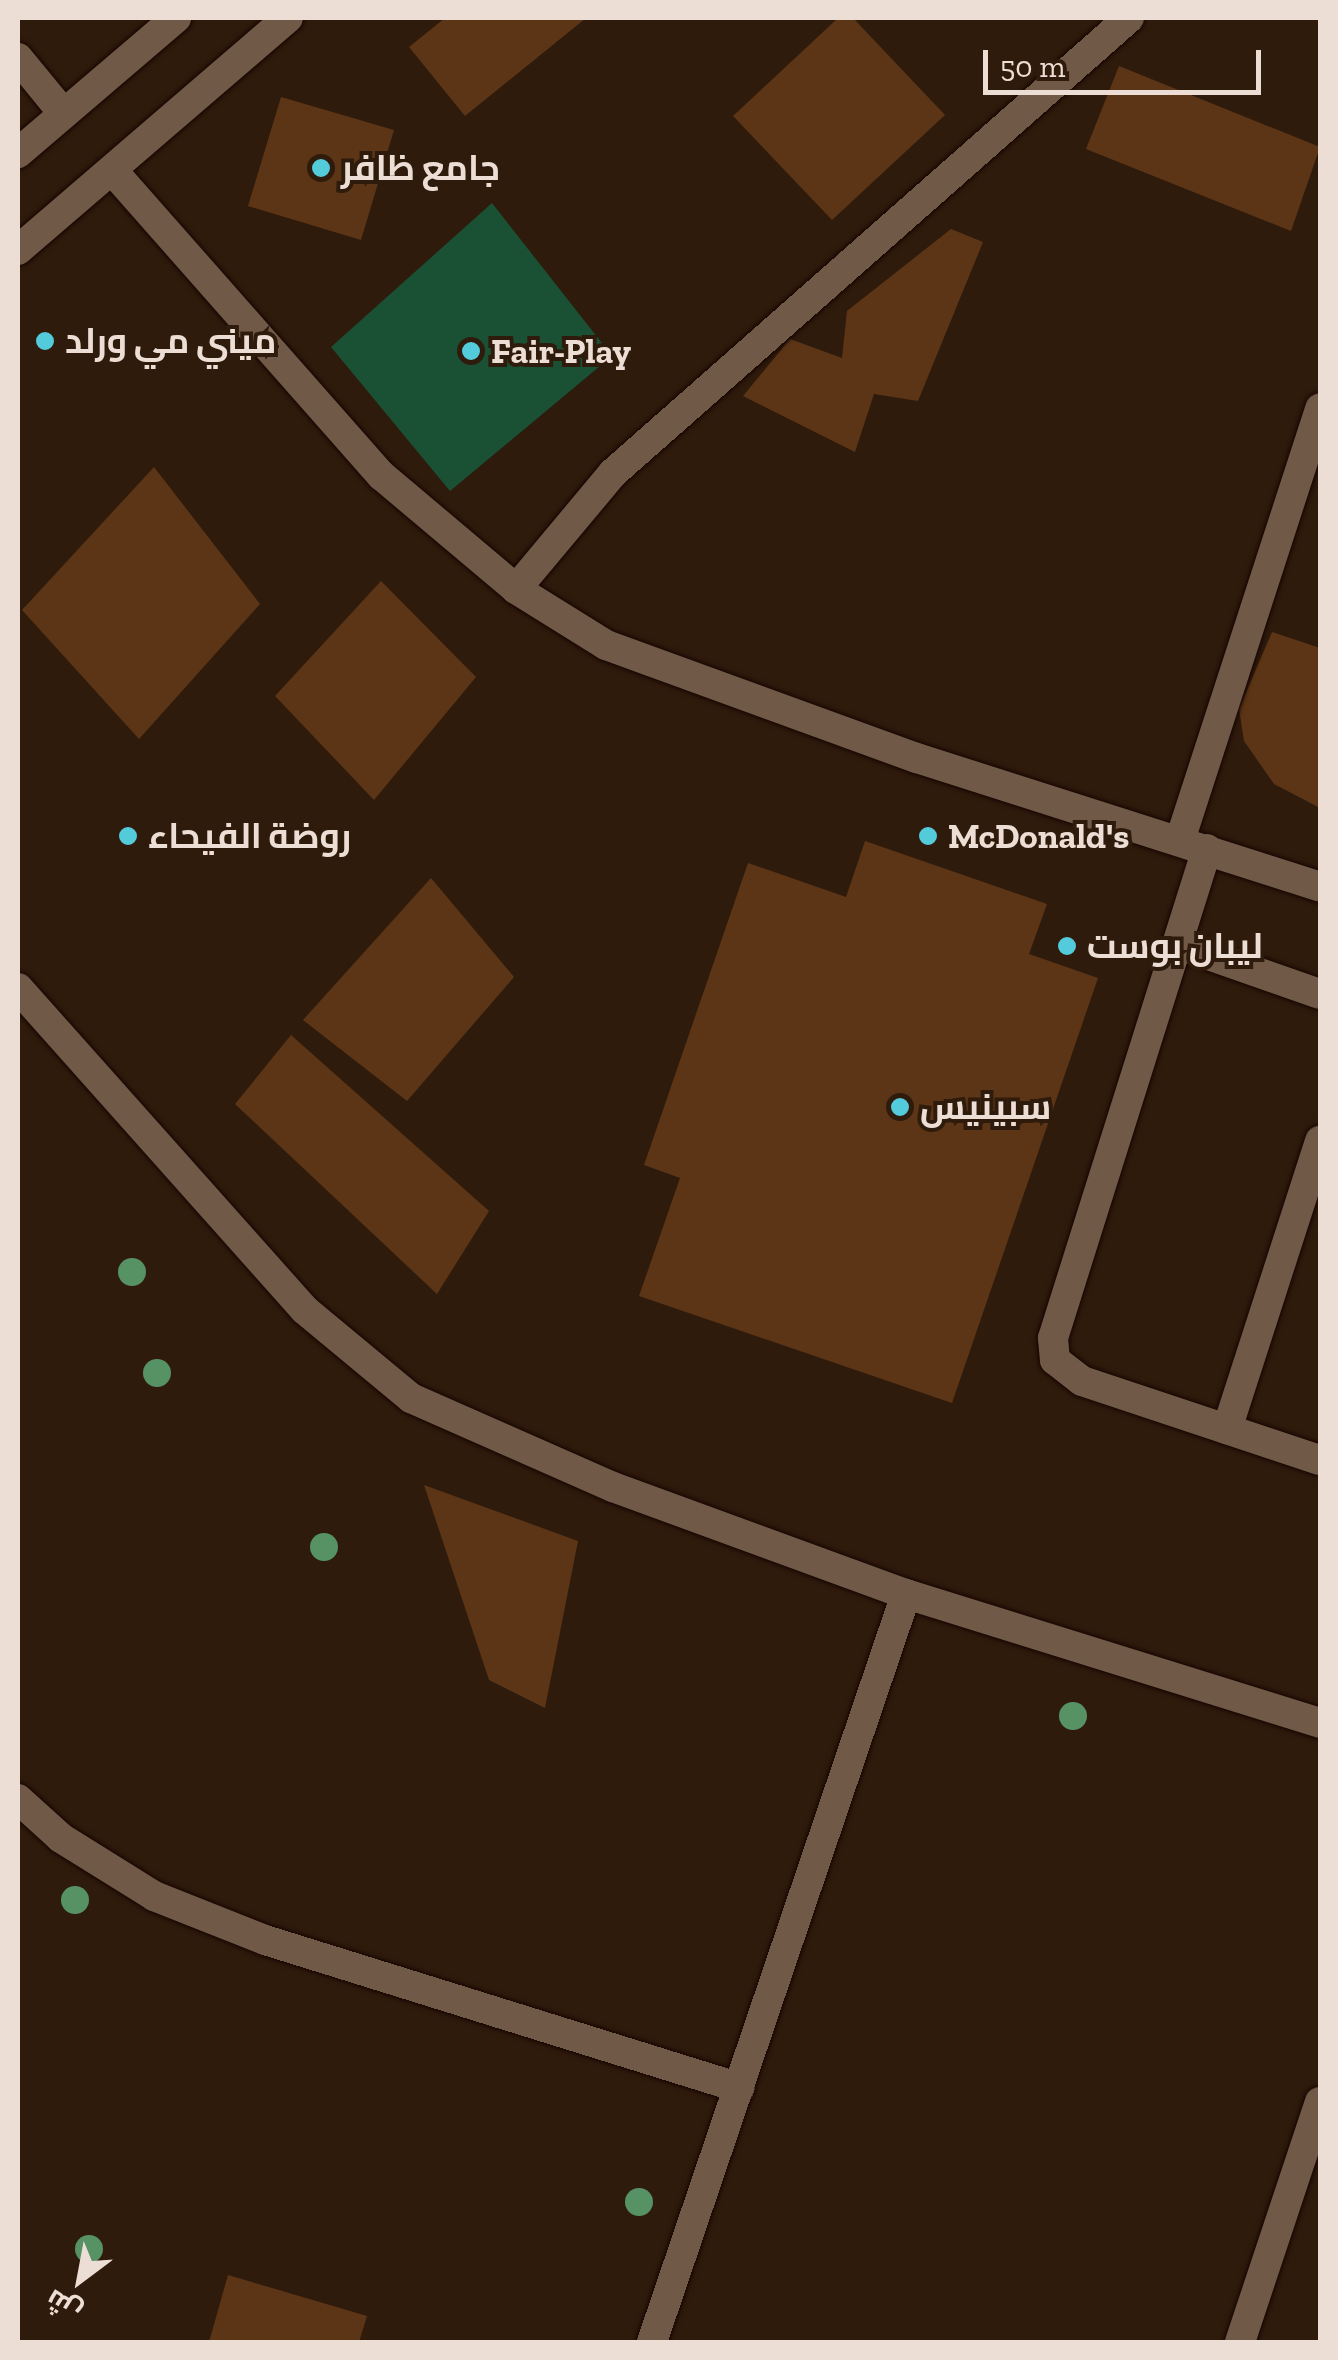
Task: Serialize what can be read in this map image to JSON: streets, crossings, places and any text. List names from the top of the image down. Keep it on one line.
{"places":["جامع ظافر","ميني مي ورلد","Fair-Play","روضة الفيحاء","McDonald's","ليبان بوست","سبينيس"],"scale_bar":"50 m","north":"bottom left"}
